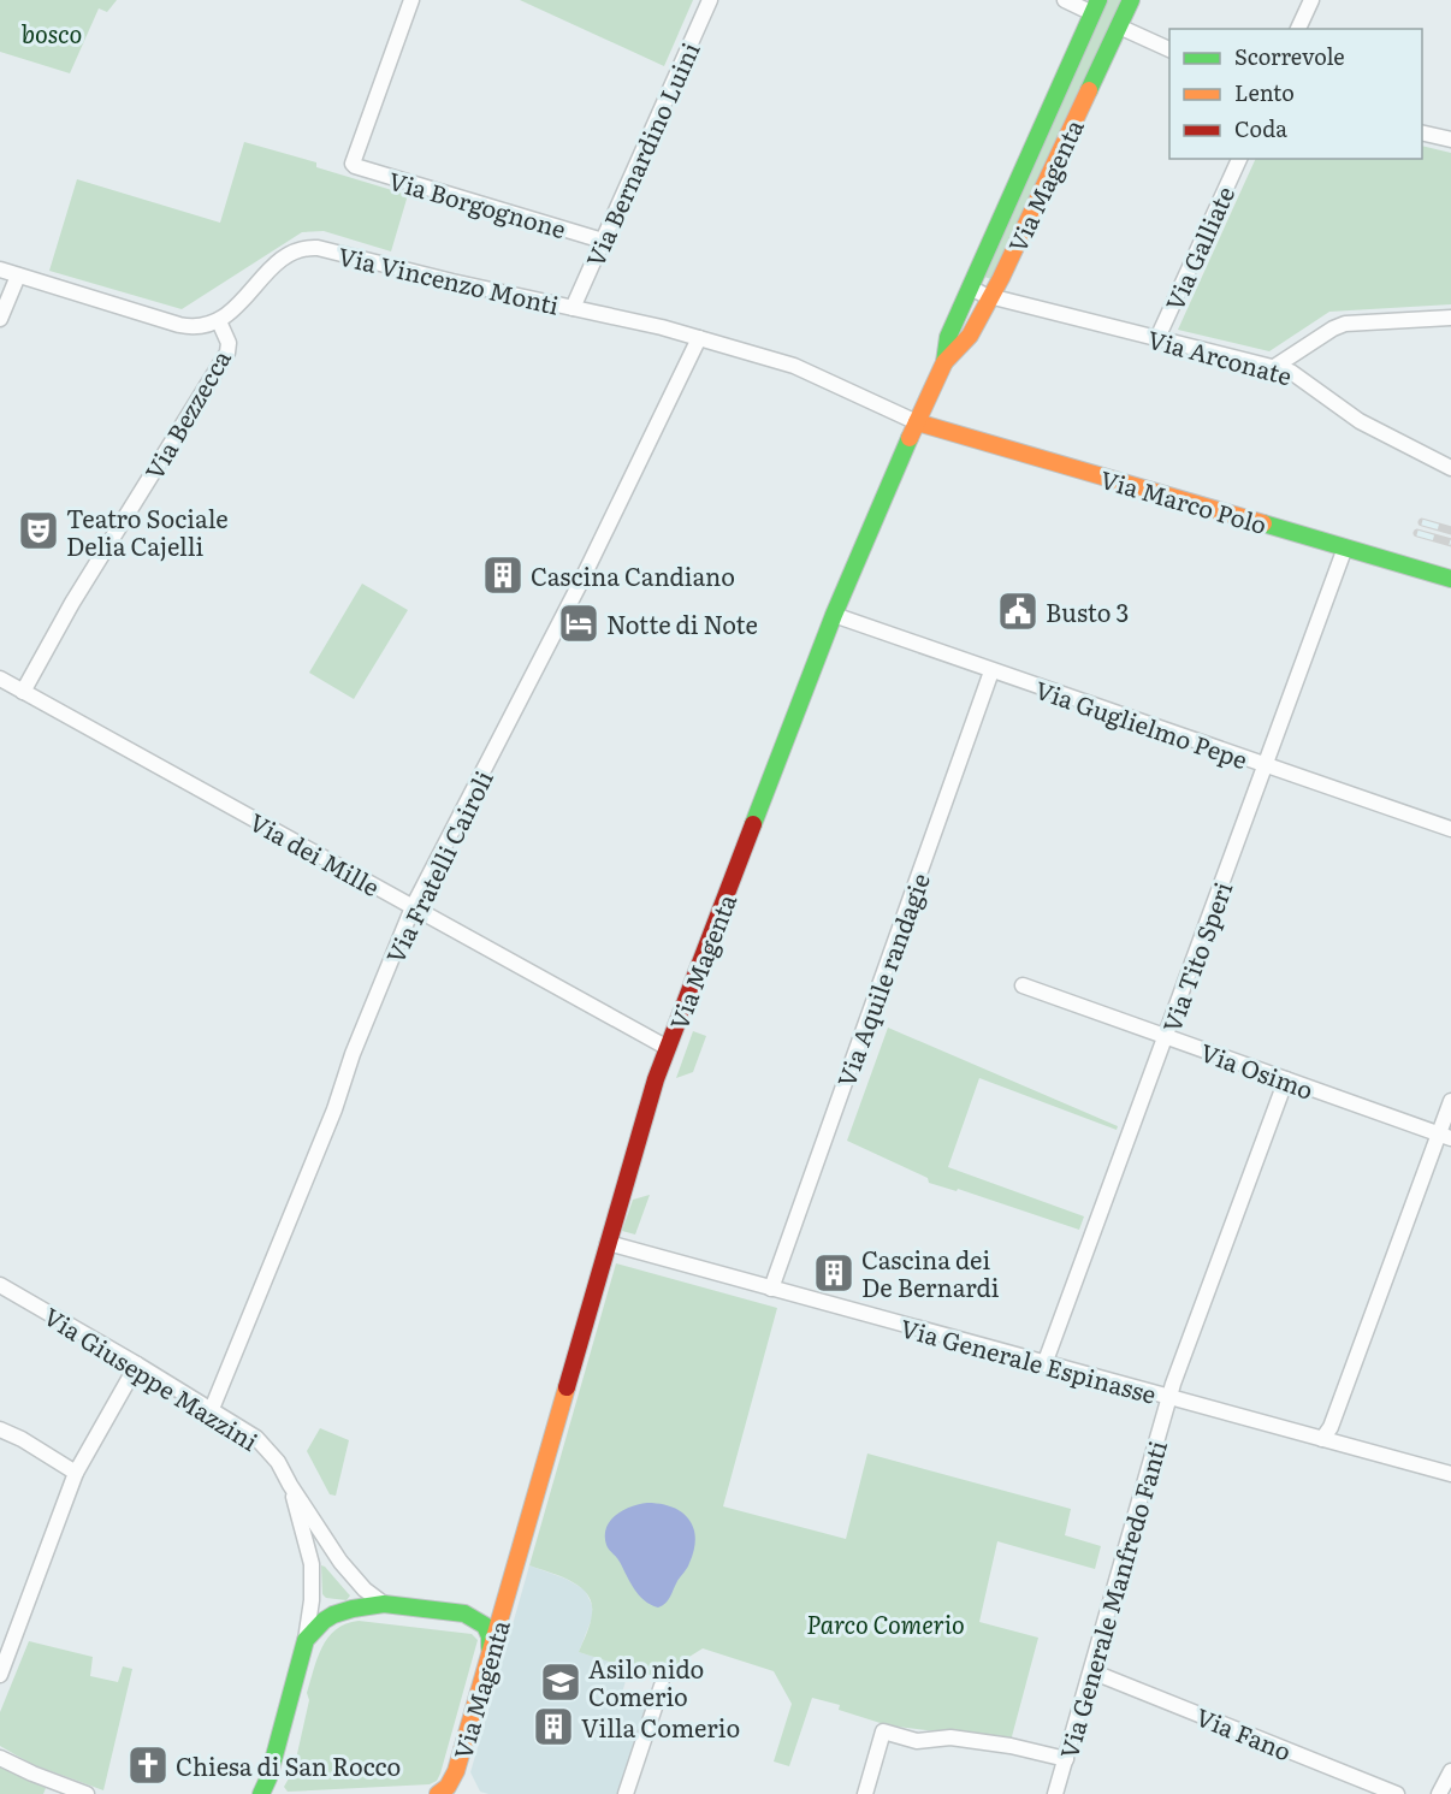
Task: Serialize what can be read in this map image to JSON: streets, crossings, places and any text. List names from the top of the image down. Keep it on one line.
{"streets":{"street":["Via Bernardino Luini","Via Magenta","Via Borgognone","Via Galliate","Via Vincenzo Monti","Via Arconate","Via Bezzecca","Via Marco Polo","Via Guglielmo Pepe","Via dei Mille","Via Fratelli Cairoli","Via Tito Speri","Via Aquile randagie","Via Osimo","Via Generale Espinasse","Via Giuseppe Mazzini","Via Generale Manfredo Fanti","Via Fano"]},"crossings":[["Via Bernardino Luini","Via Borgognone"],["Via Bernardino Luini","Via Vincenzo Monti"],["Via Magenta","Via Vincenzo Monti"],["Via Magenta","Via Arconate"],["Via Magenta","Via Marco Polo"],["Via Magenta","Via Guglielmo Pepe"],["Via Magenta","Via dei Mille"],["Via Magenta","Via Generale Espinasse"],["Via Galliate","Via Arconate"],["Via Vincenzo Monti","Via Bezzecca"],["Via Vincenzo Monti","Via Marco Polo"],["Via Vincenzo Monti","Via Fratelli Cairoli"],["Via Bezzecca","Via dei Mille"],["Via Marco Polo","Via Tito Speri"],["Via Guglielmo Pepe","Via Tito Speri"],["Via Guglielmo Pepe","Via Aquile randagie"],["Via dei Mille","Via Fratelli Cairoli"],["Via Fratelli Cairoli","Via Giuseppe Mazzini"],["Via Tito Speri","Via Osimo"],["Via Tito Speri","Via Generale Espinasse"],["Via Aquile randagie","Via Generale Espinasse"],["Via Osimo","Via Generale Manfredo Fanti"],["Via Generale Espinasse","Via Generale Manfredo Fanti"],["Via Generale Manfredo Fanti","Via Fano"]],"parks":["bosco","Parco Comerio"],"places":{"theatre":["Teatro Sociale Delia Cajelli"],"building":["Cascina Candiano","Cascina dei De Bernardi","Villa Comerio"],"public building":["Busto 3"],"hotel":["Notte di Note"],"school or university":["Asilo nido Comerio"],"church":["Chiesa di San Rocco"]},"legend":["Scorrevole","Lento","Coda"]}
